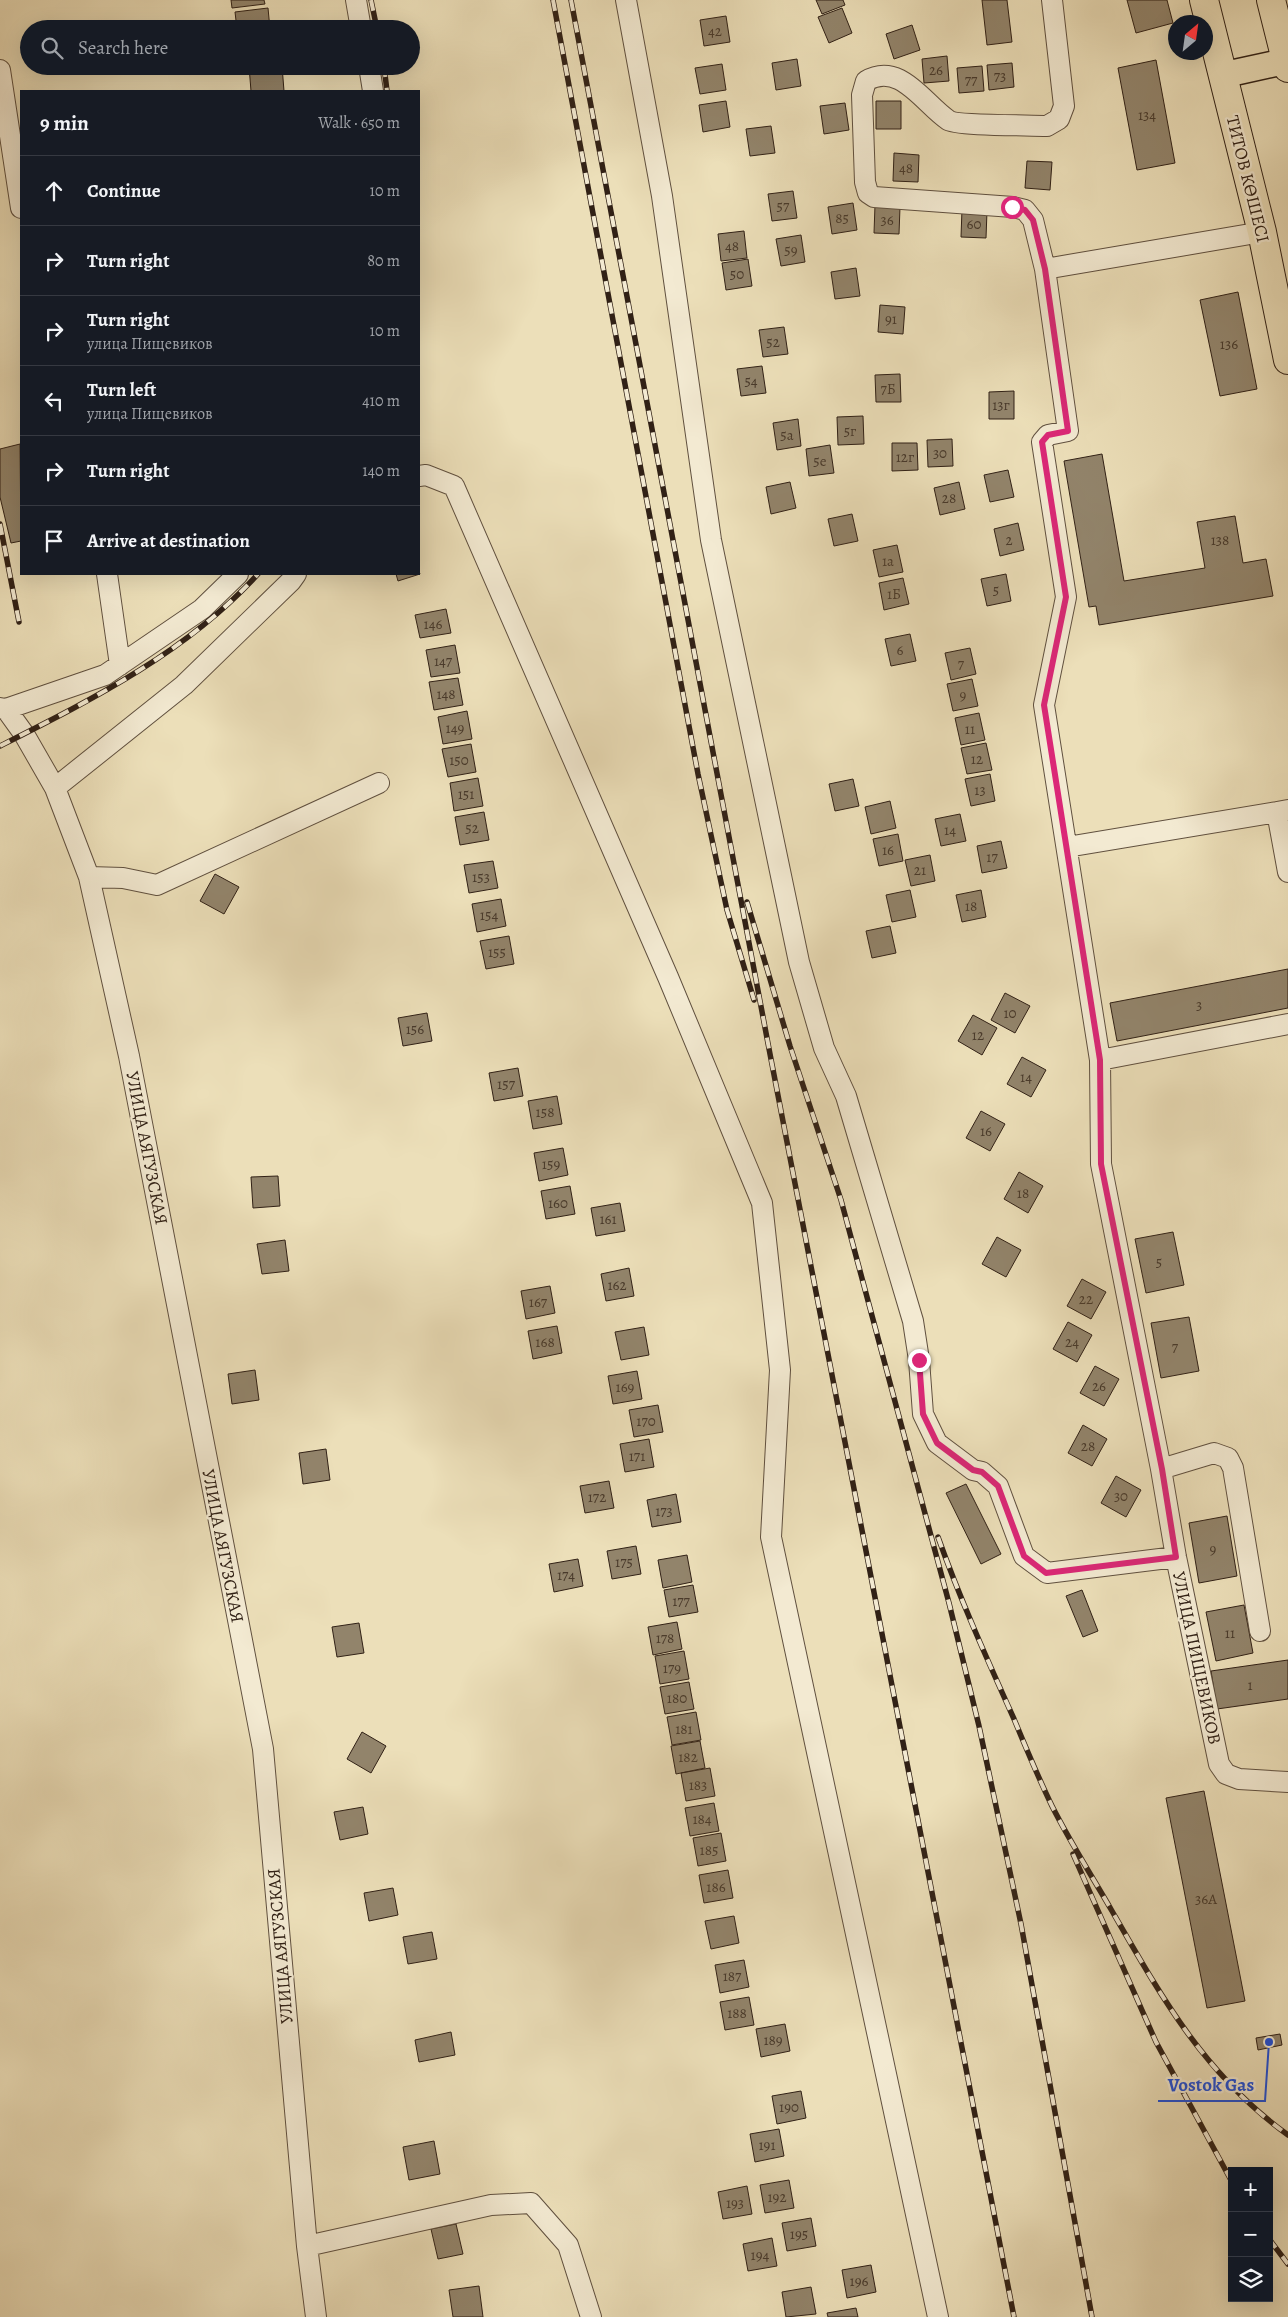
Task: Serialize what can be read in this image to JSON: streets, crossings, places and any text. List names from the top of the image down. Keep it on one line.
{"streets":{"highway":["ТИТОВ КӨШЕСІ"],"street":["УЛИЦА АЯГУЗСКАЯ","УЛИЦА ПИЩЕВИКОВ"]},"places":["Vostok Gas"],"house_numbers":["42","26","73","77","134","48","57","85","36","60","48","59","50","91","52","136","54","7Б","13г","5г","5а","30","12г","5е","28","2","138","1а","5","1Б","146","6","147","7","148","9","149","11","12","150","13","151","52","14","16","17","21","153","18","154","155","3","10","156","12","14","157","158","16","159","18","160","161","5","162","22","167","168","24","7","26","169","170","28","171","30","172","173","9","175","174","177","11","178","179","1","180","181","182","183","184","185","186","36А","187","188","189","190","191","192","193","195","194","196"],"north":"top right","page":{"search":"Search here","heading":["9 min","Walk · 650 m"],"list":[["Continue","10 m"],["Turn right","80 m"],["Turn right","улица Пищевиков","10 m"],["Turn left","улица Пищевиков","410 m"],["Turn right","140 m"],"Arrive at destination"],"map_buttons":["+","−"]}}
